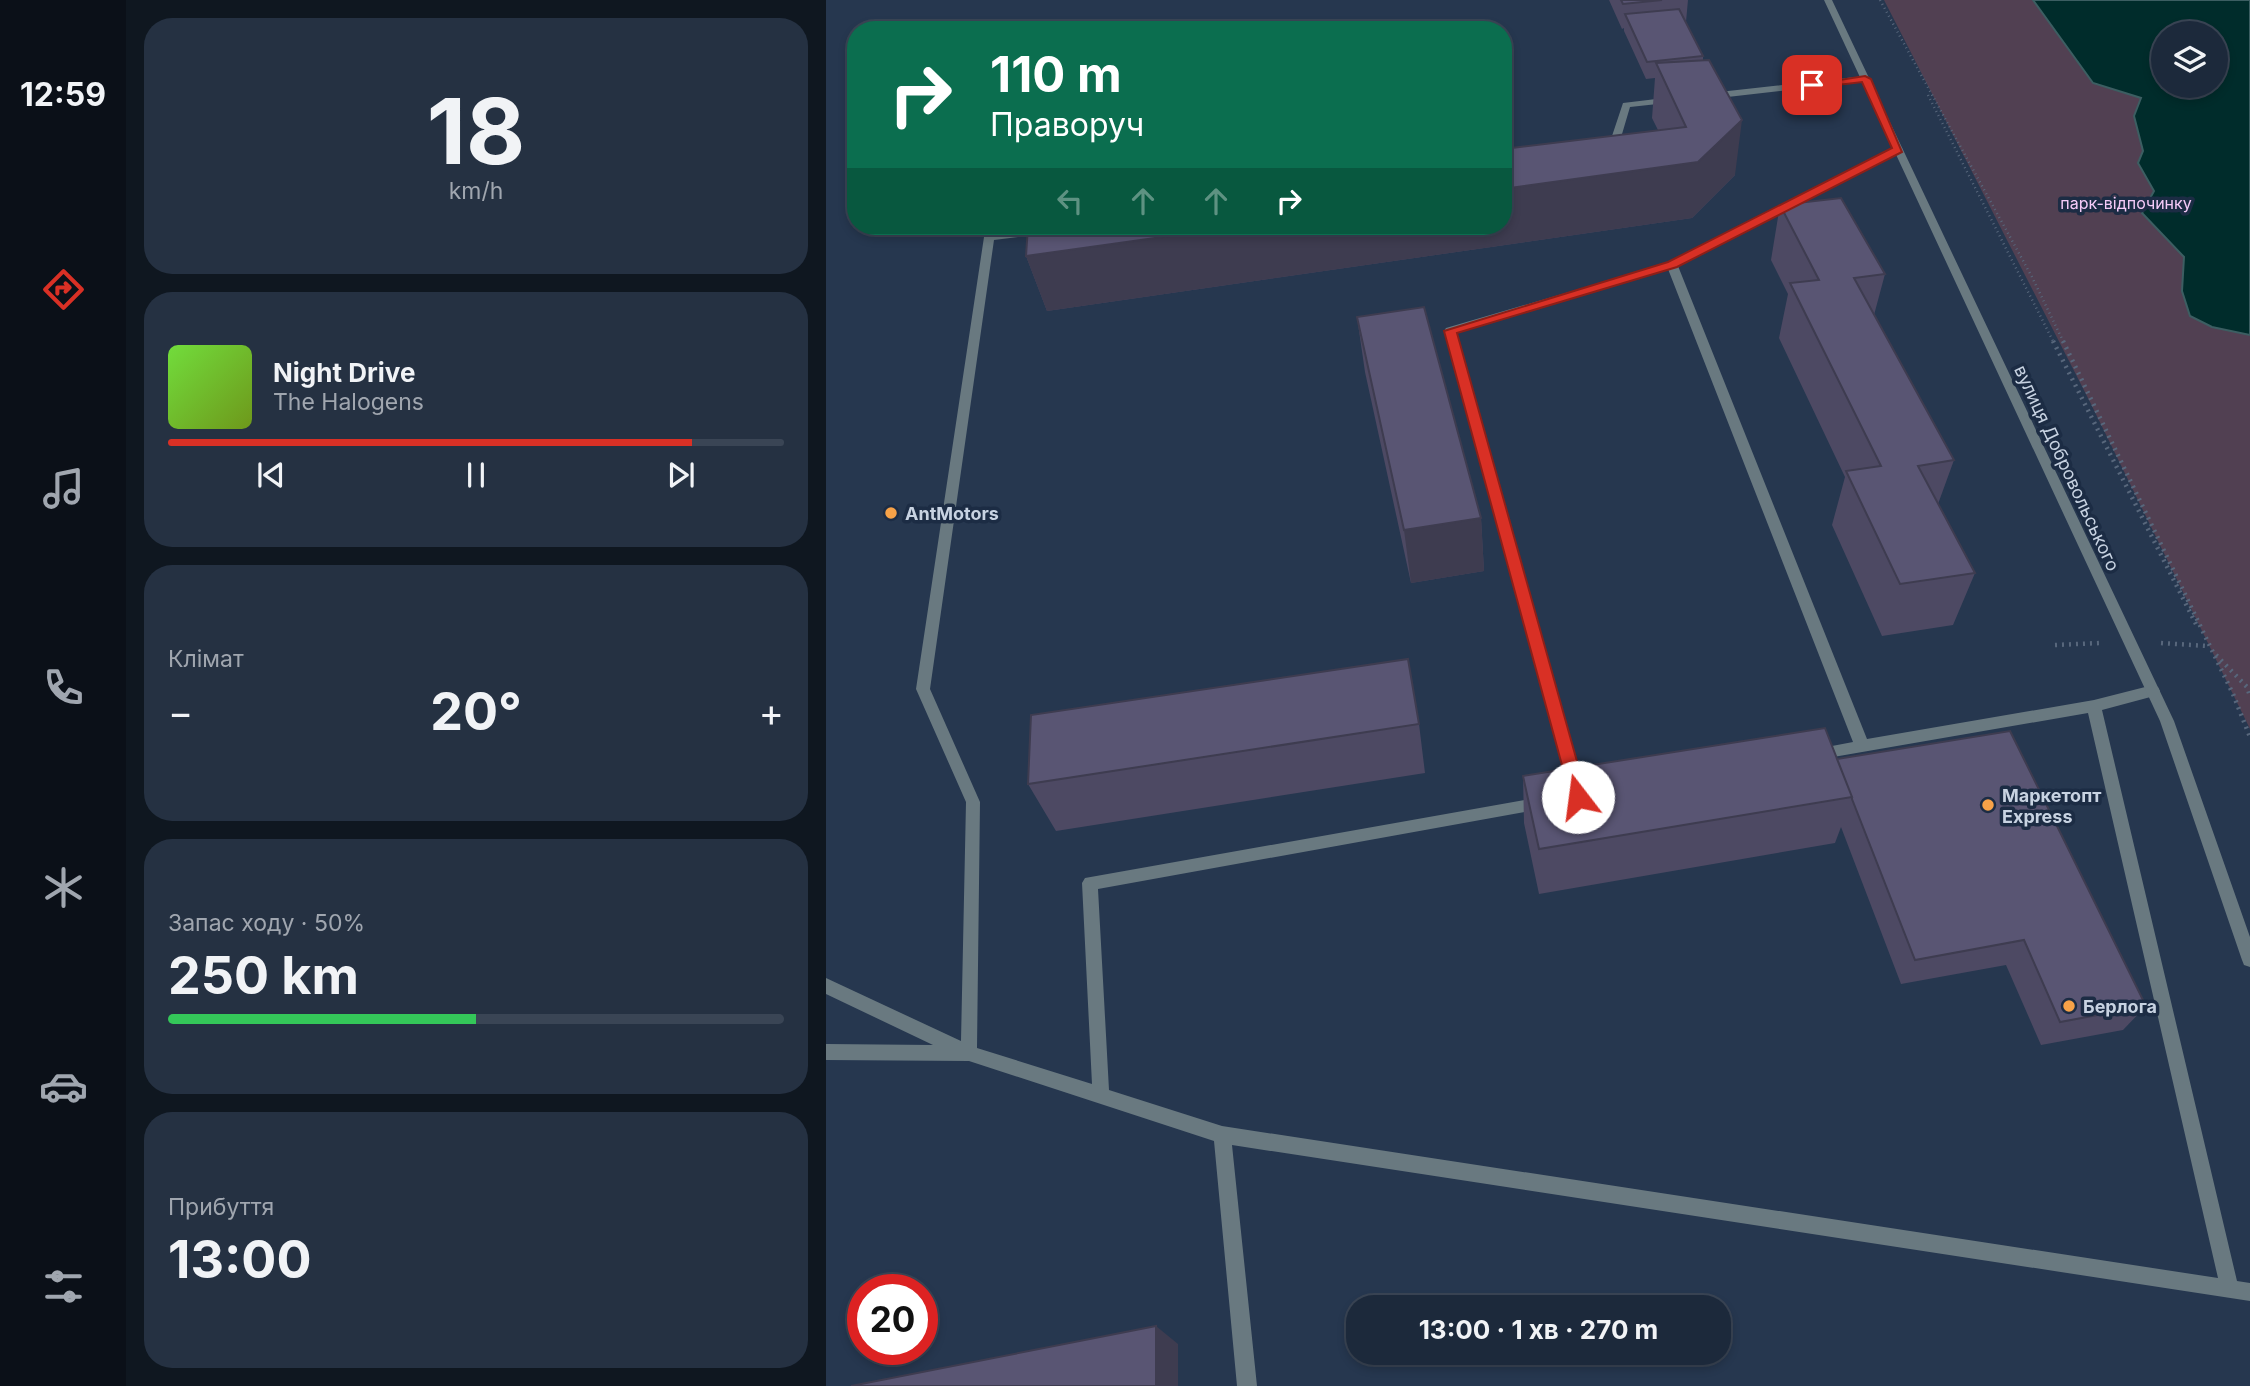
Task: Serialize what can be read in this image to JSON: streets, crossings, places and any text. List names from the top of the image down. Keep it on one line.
{"streets":{"street":["вулиця Добровольського"]},"parks":["парк-відпочинку"],"places":["AntMotors","Маркетопт Express","Берлога"],"page":{"tabs":"12:59","tile":[["18","km/h"],"Клімат",["Запас ходу · 50%","250 km"],["Прибуття","13:00"]],"turn":["110 m","Праворуч"],"song":["Night Drive","The Halogens"],"heat":["−","20°","+"],"limit":"20","trip":"13:00 · 1 хв · 270 m"}}
